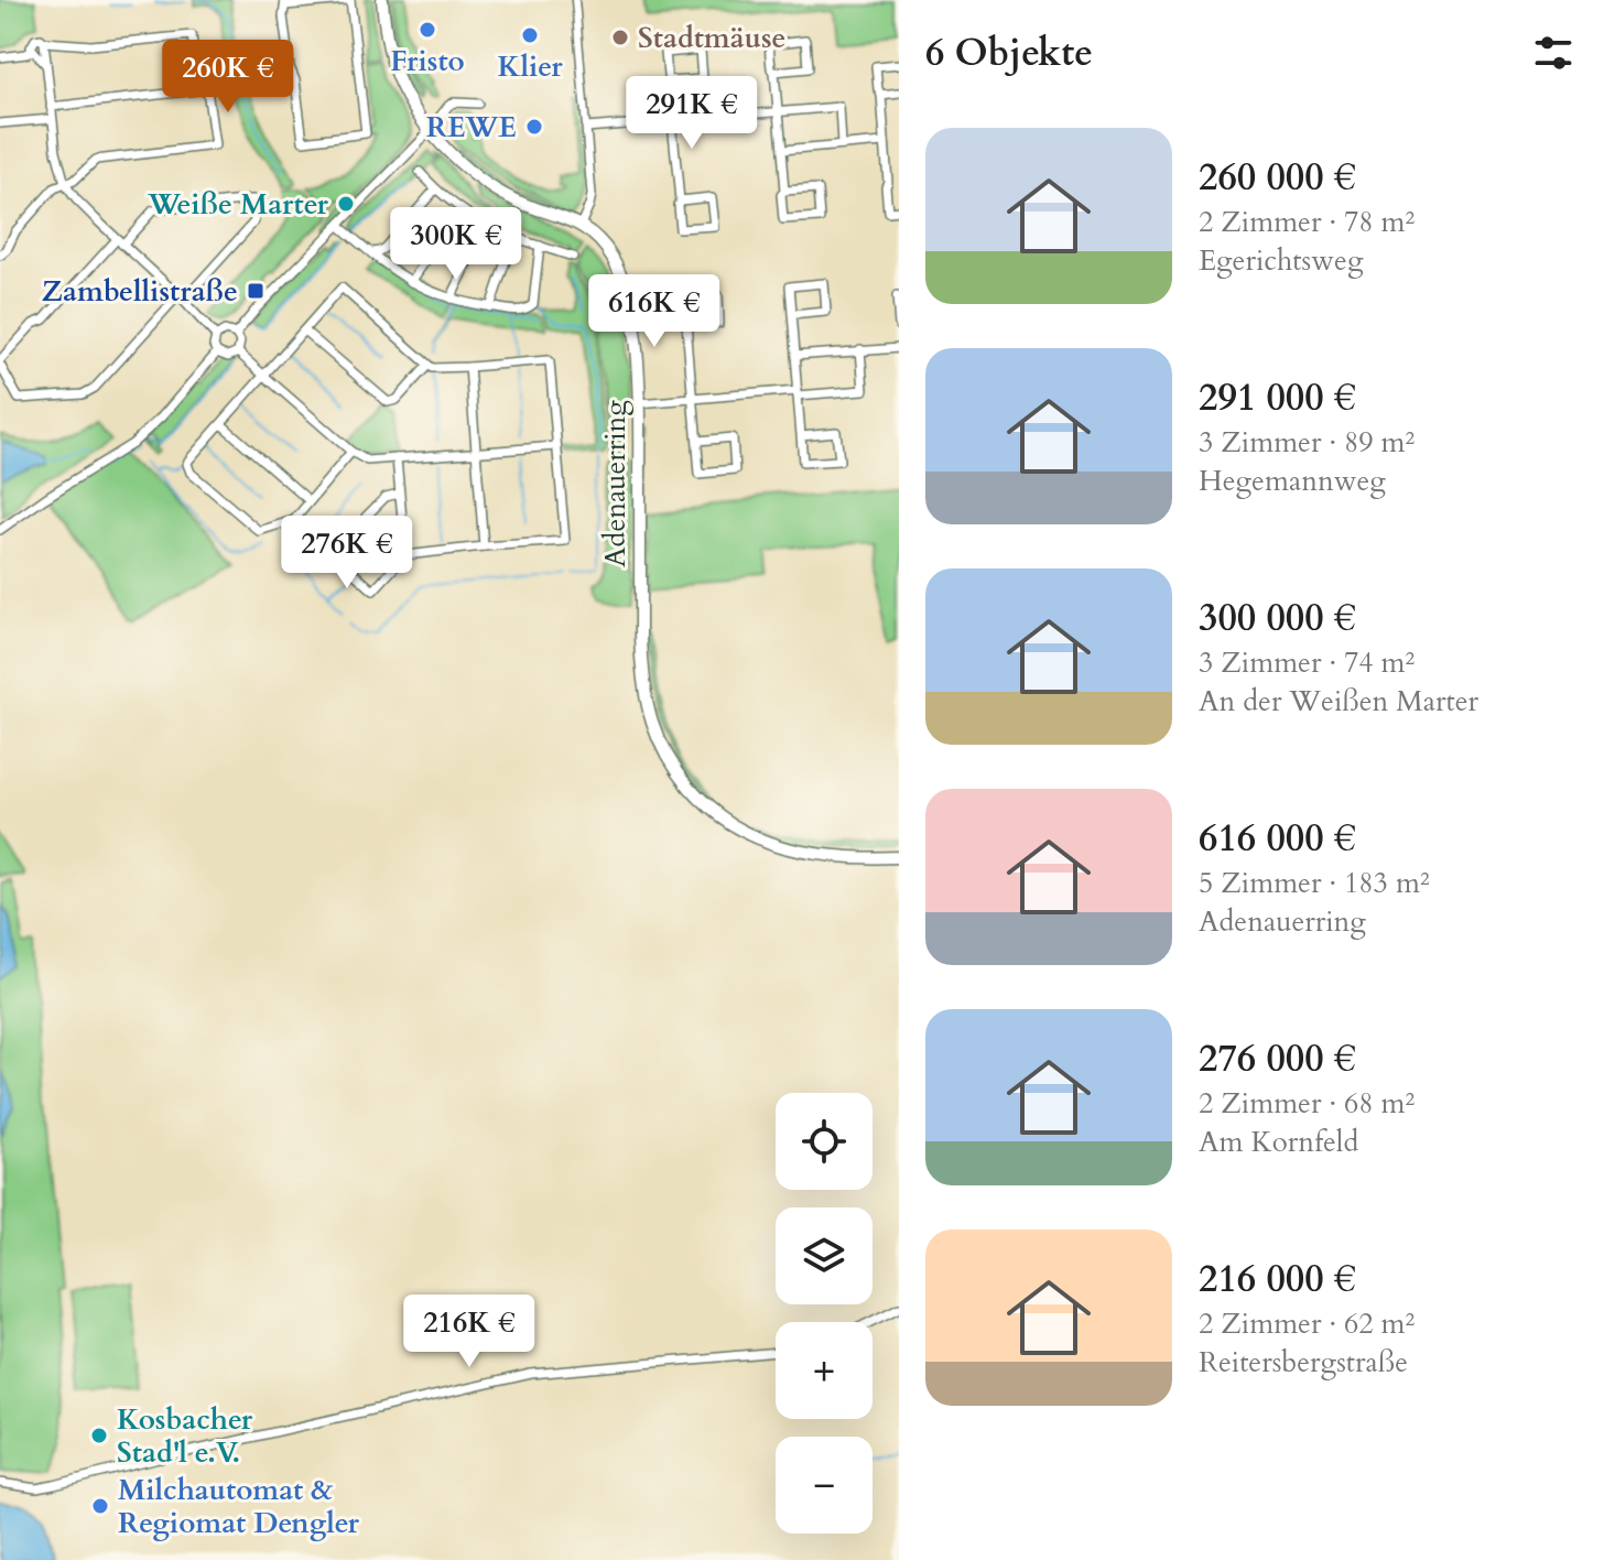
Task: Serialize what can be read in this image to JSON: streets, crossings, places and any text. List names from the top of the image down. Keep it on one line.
{"streets":{"main road":["Adenauerring"]},"places":{"other":["Fristo","Klier","Stadtmäuse","REWE","Weiße Marter","Kosbacher Stad'l e.V.","Milchautomat & Regiomat Dengler"],"transit":["Zambellistraße"]},"page":{"heading":"6 Objekte","price":["260K €","291K €","300K €","616K €","276K €","216K €"],"list":[{"name":"260 000 €","note":"2 Zimmer · 78 m² · Egerichtsweg"},{"name":"291 000 €","note":"3 Zimmer · 89 m² · Hegemannweg"},{"name":"300 000 €","note":"3 Zimmer · 74 m² · An der Weißen Marter"},{"name":"616 000 €","note":"5 Zimmer · 183 m² · Adenauerring"},{"name":"276 000 €","note":"2 Zimmer · 68 m² · Am Kornfeld"},{"name":"216 000 €","note":"2 Zimmer · 62 m² · Reitersbergstraße"}],"map_buttons":["+","−"]}}
